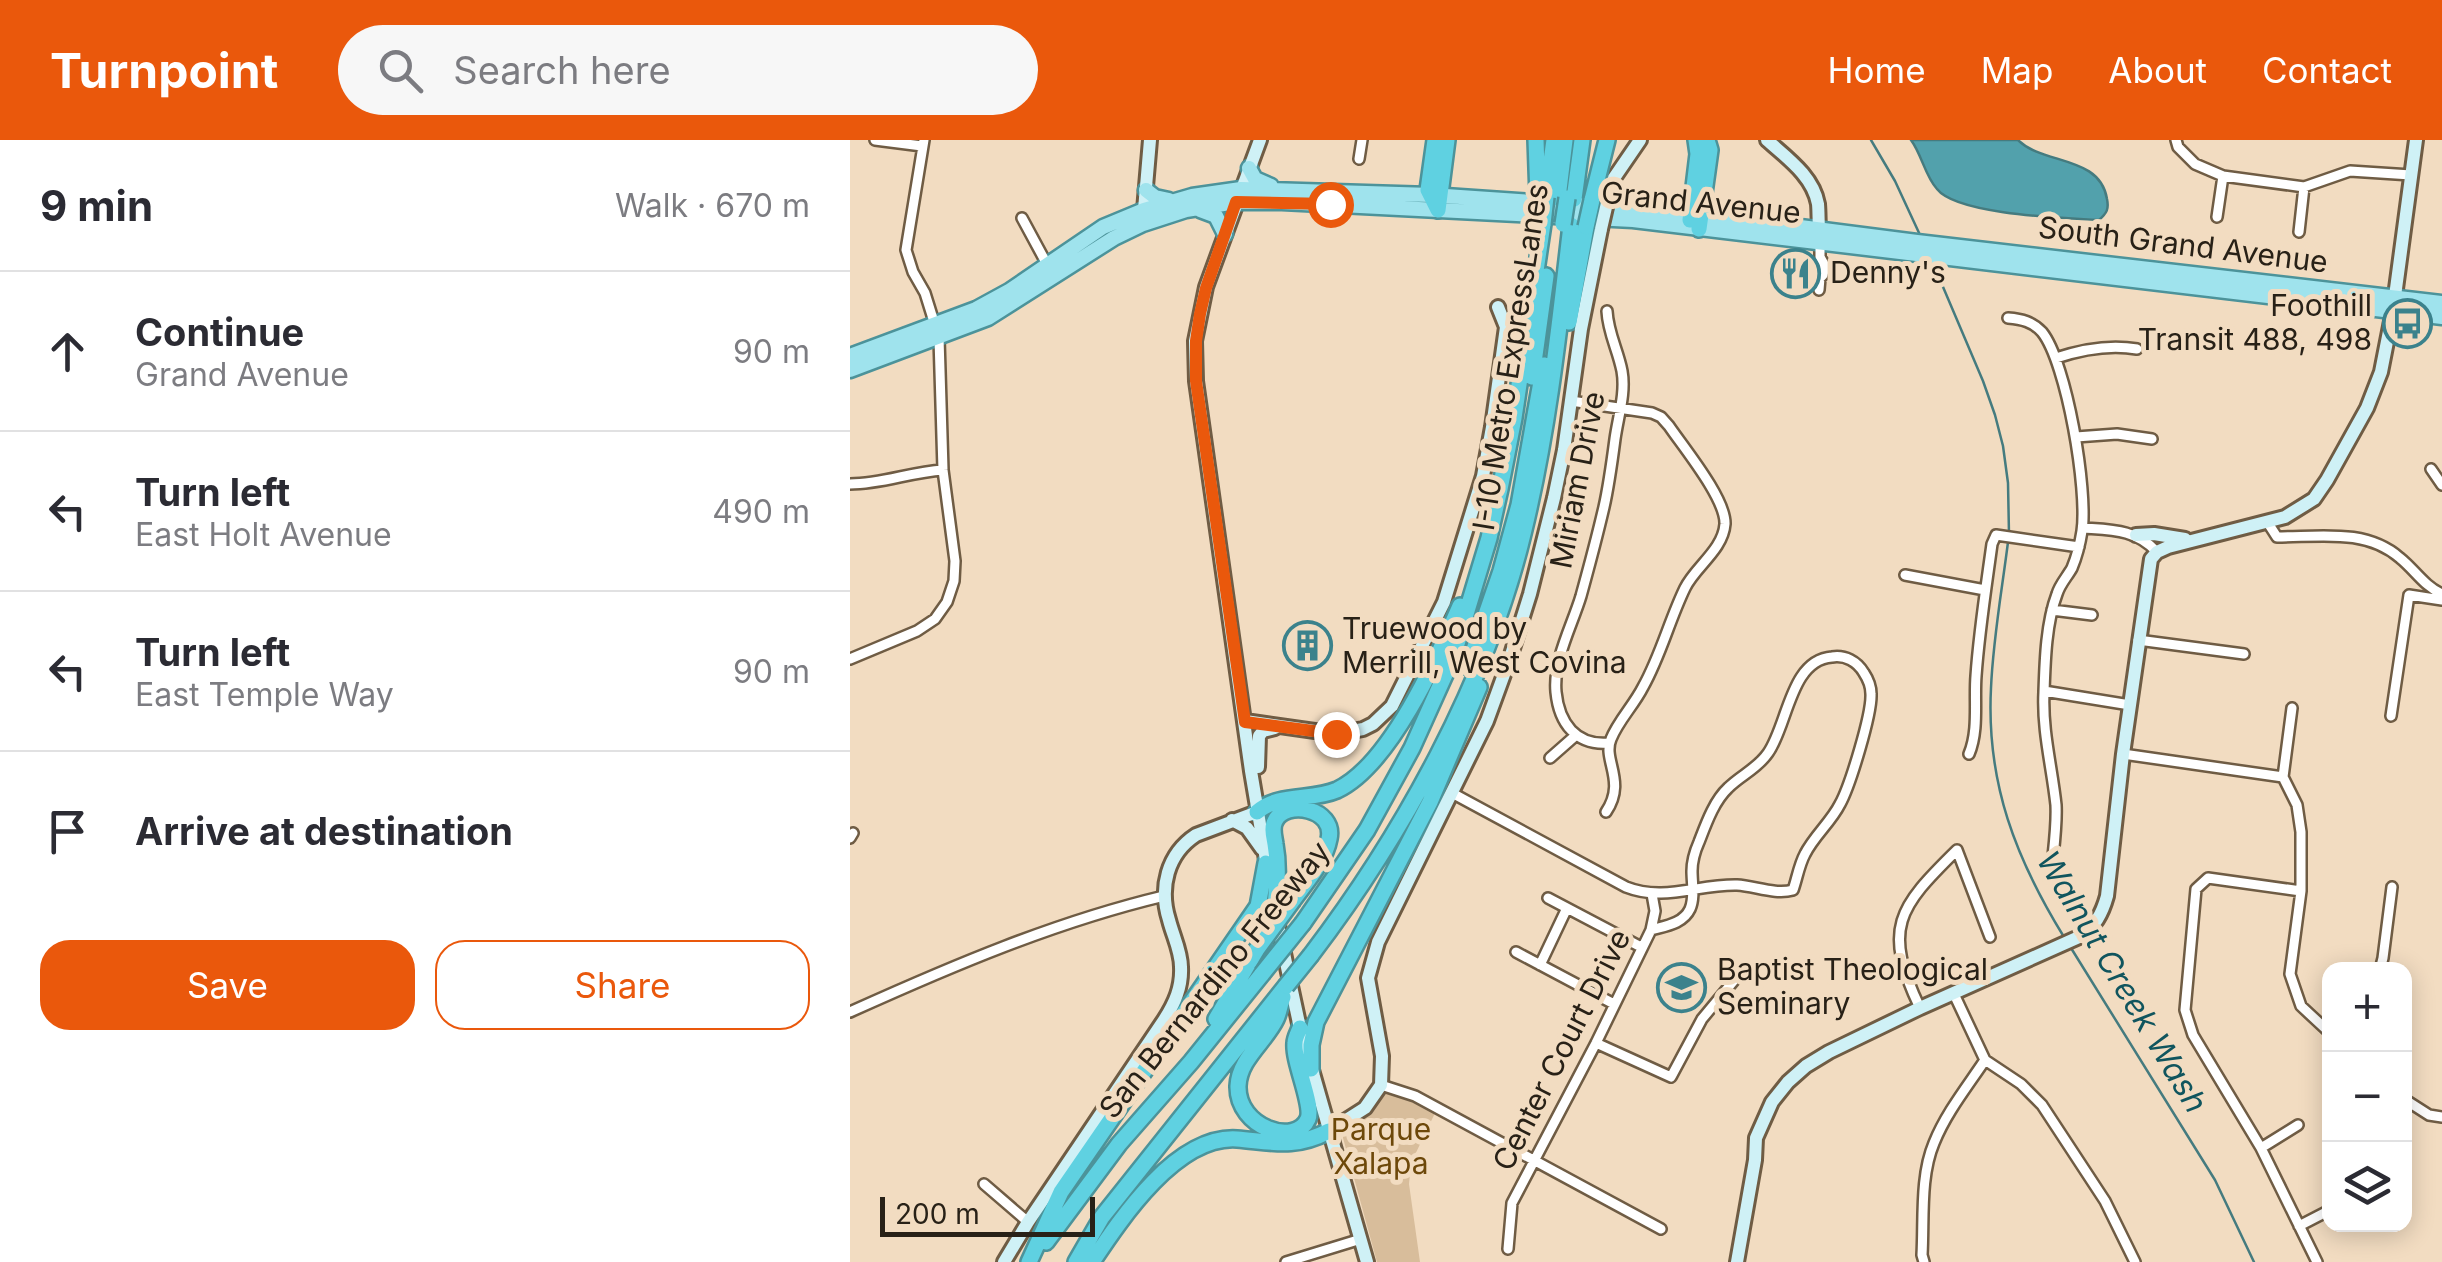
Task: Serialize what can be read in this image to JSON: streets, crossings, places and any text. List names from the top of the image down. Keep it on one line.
{"streets":{"highway":["I-10 Metro ExpressLanes","San Bernardino Freeway"],"main road":["Grand Avenue","South Grand Avenue"],"street":["Miriam Drive","Center Court Drive"]},"crossings":[["Grand Avenue","South Grand Avenue"],["I-10 Metro ExpressLanes","San Bernardino Freeway"]],"water":["Walnut Creek Wash"],"parks":["Parque Xalapa"],"places":{"restaurant":["Denny's"],"bus stop":["Foothill Transit 488, 498"],"building":["Truewood by Merrill, West Covina"],"school or university":["Baptist Theological Seminary"]},"scale_bar":"200 m","page":{"header":"Turnpoint","search":"Search here","nav":["Home","Map","About","Contact"],"heading":["9 min","Walk · 670 m"],"list":[["Continue","Grand Avenue","90 m"],["Turn left","East Holt Avenue","490 m"],["Turn left","East Temple Way","90 m"],"Arrive at destination"],"buttons":["Save","Share"],"map_buttons":["+","−"],"scale":"200 m"}}
